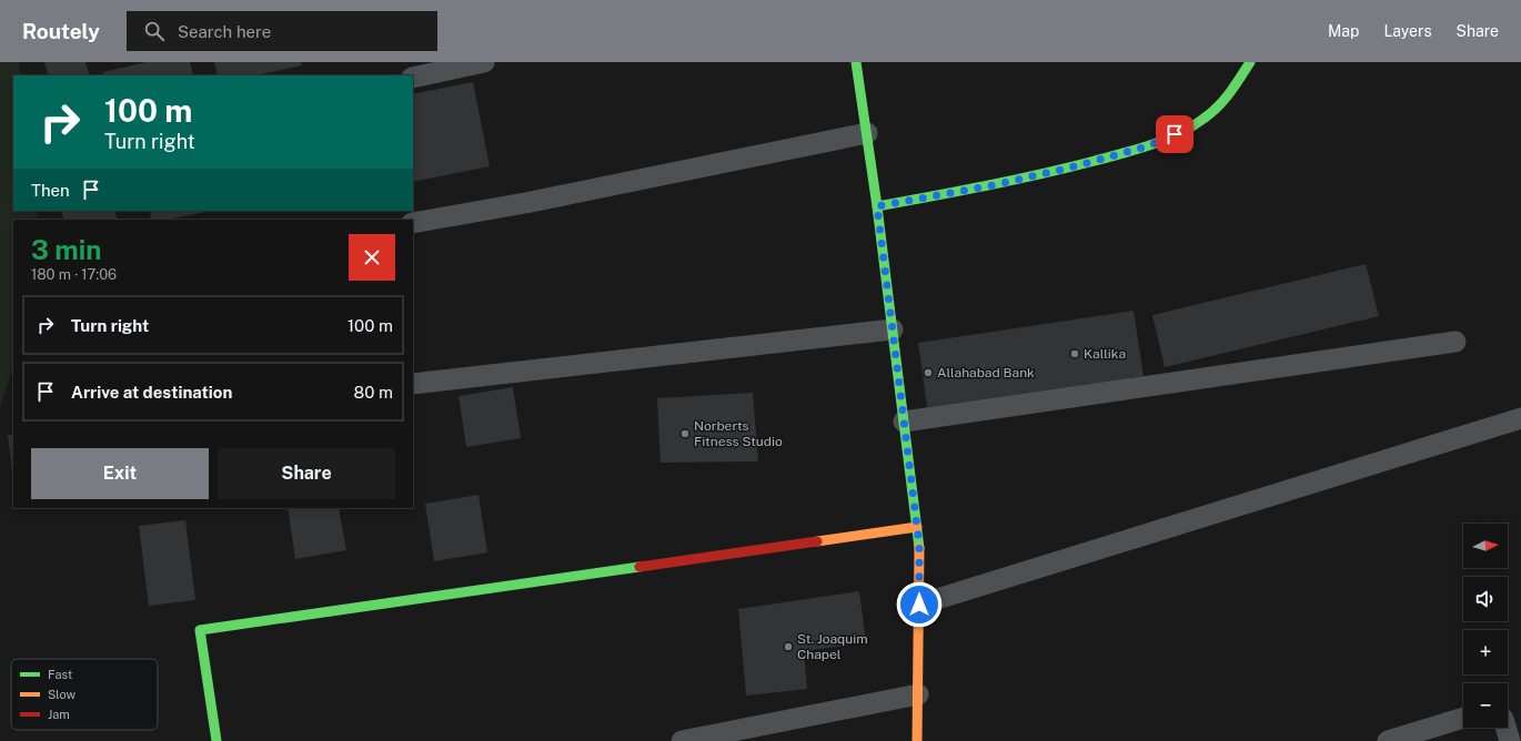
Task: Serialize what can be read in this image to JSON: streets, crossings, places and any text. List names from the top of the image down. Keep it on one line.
{"places":["Kallika","Allahabad Bank","Norberts Fitness Studio","St. Joaquim Chapel"],"legend":["Fast","Slow","Jam"],"north":"right","page":{"header":"Routely","search":"Search here","nav":["Map","Layers","Share"],"turn":["100 m","Turn right"],"then":"Then","heading":["3 min","180 m · 17:06"],"list":[{"name":"Turn right","value":"100 m"},{"name":"Arrive at destination","value":"80 m"}],"buttons":["Exit","Share"],"map_buttons":["+","−"]}}
